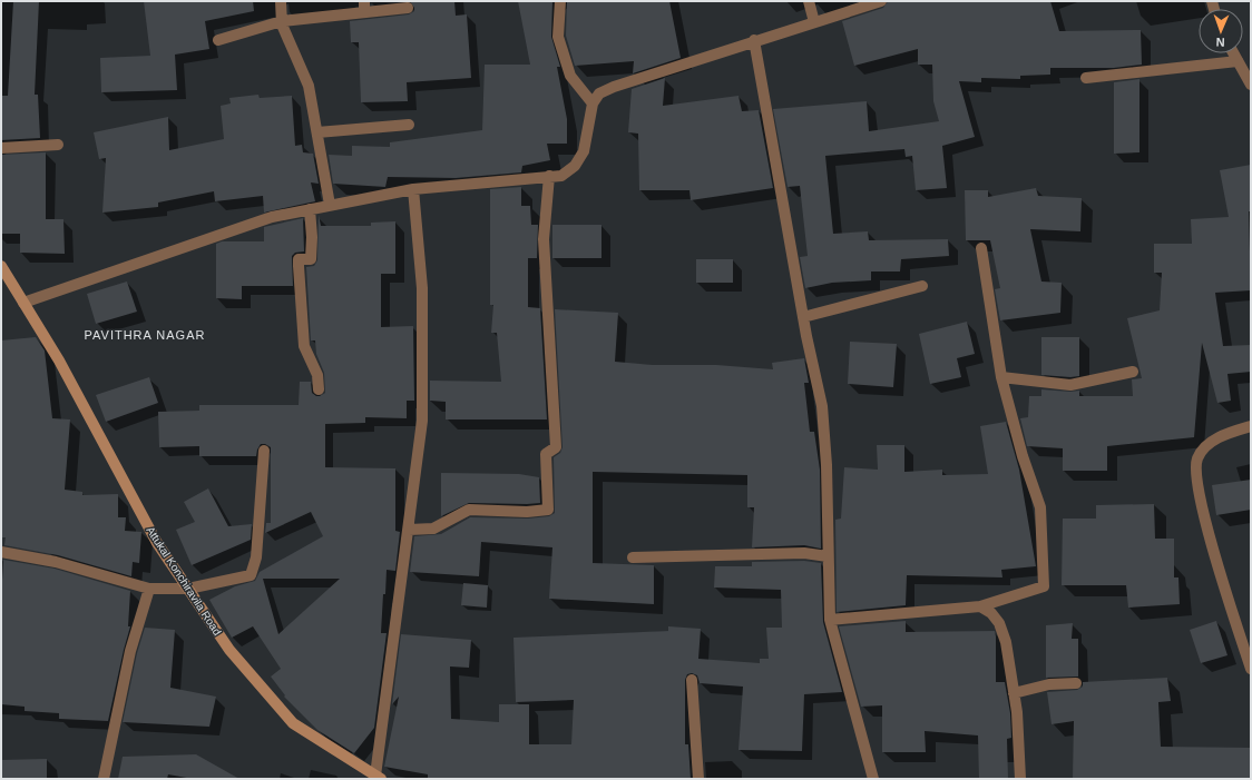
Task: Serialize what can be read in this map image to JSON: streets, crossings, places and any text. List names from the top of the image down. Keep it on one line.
{"streets":{"main road":["Attukal Konchiravila Road"]},"districts":["PAVITHRA NAGAR"],"north":"bottom"}
